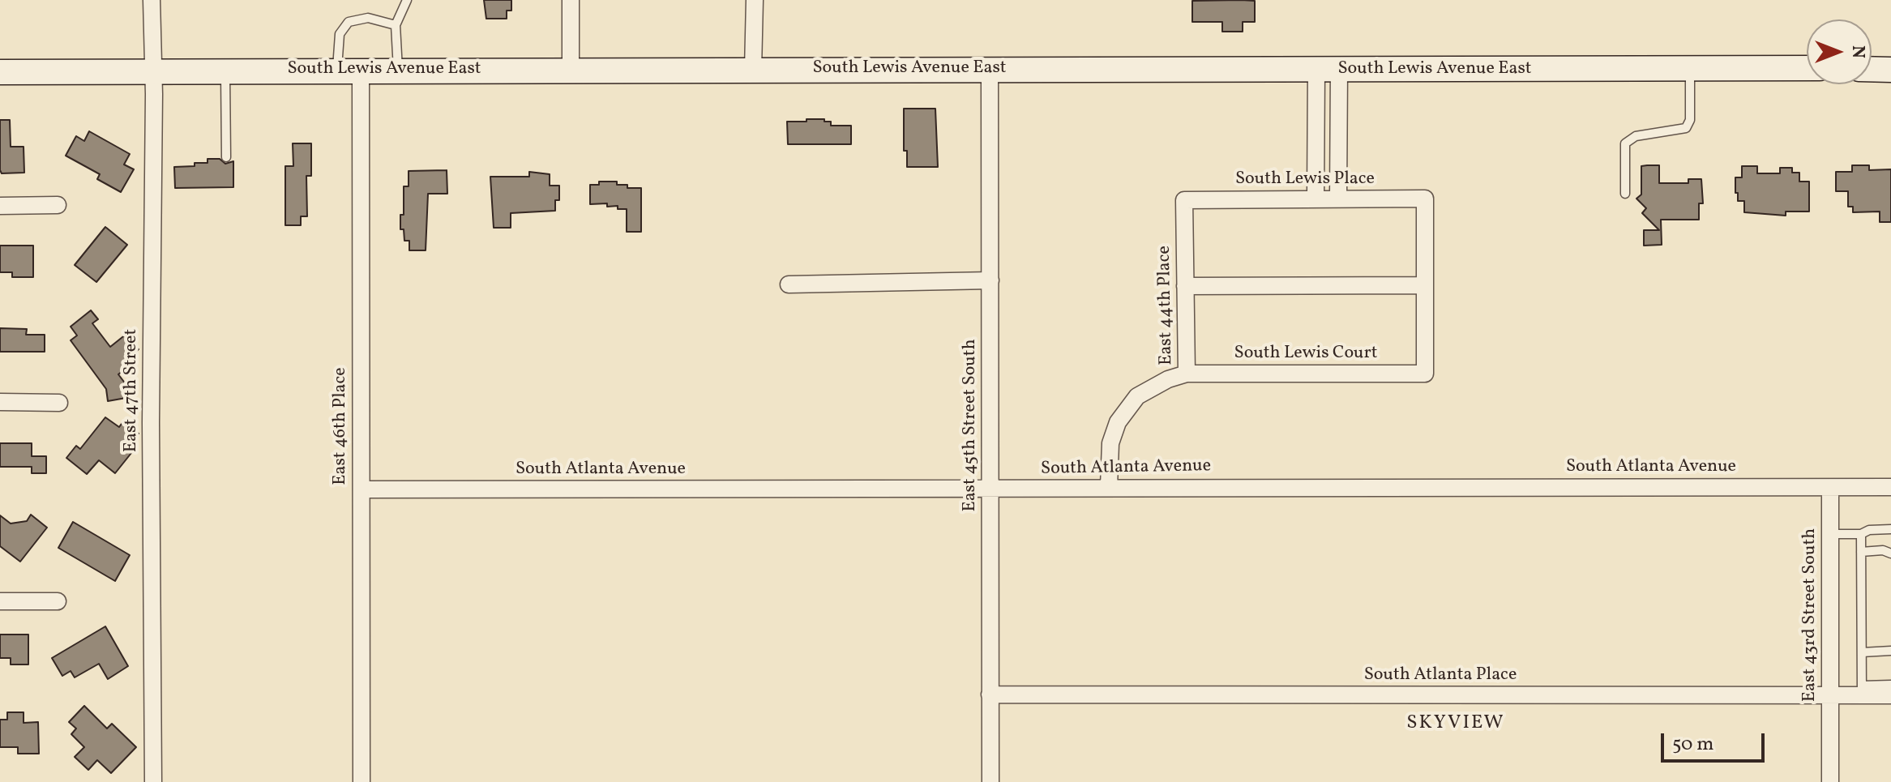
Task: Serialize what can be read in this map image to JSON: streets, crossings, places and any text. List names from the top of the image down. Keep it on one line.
{"streets":{"main road":["South Lewis Avenue East"],"street":["South Lewis Place","East 44th Place","South Lewis Court","East 47th Street","East 45th Street South","East 46th Place","South Atlanta Avenue","East 43rd Street South","South Atlanta Place"]},"crossings":[["South Lewis Avenue East","East 47th Street"],["South Lewis Avenue East","East 45th Street South"],["South Lewis Avenue East","East 46th Place"],["South Lewis Place","East 44th Place"],["South Lewis Place","South Lewis Court"],["East 44th Place","South Lewis Court"],["East 44th Place","South Atlanta Avenue"],["East 45th Street South","South Atlanta Avenue"],["East 45th Street South","South Atlanta Place"],["East 46th Place","South Atlanta Avenue"],["South Atlanta Avenue","East 43rd Street South"],["East 43rd Street South","South Atlanta Place"]],"districts":["SKYVIEW"],"scale_bar":"50 m","north":"right"}
